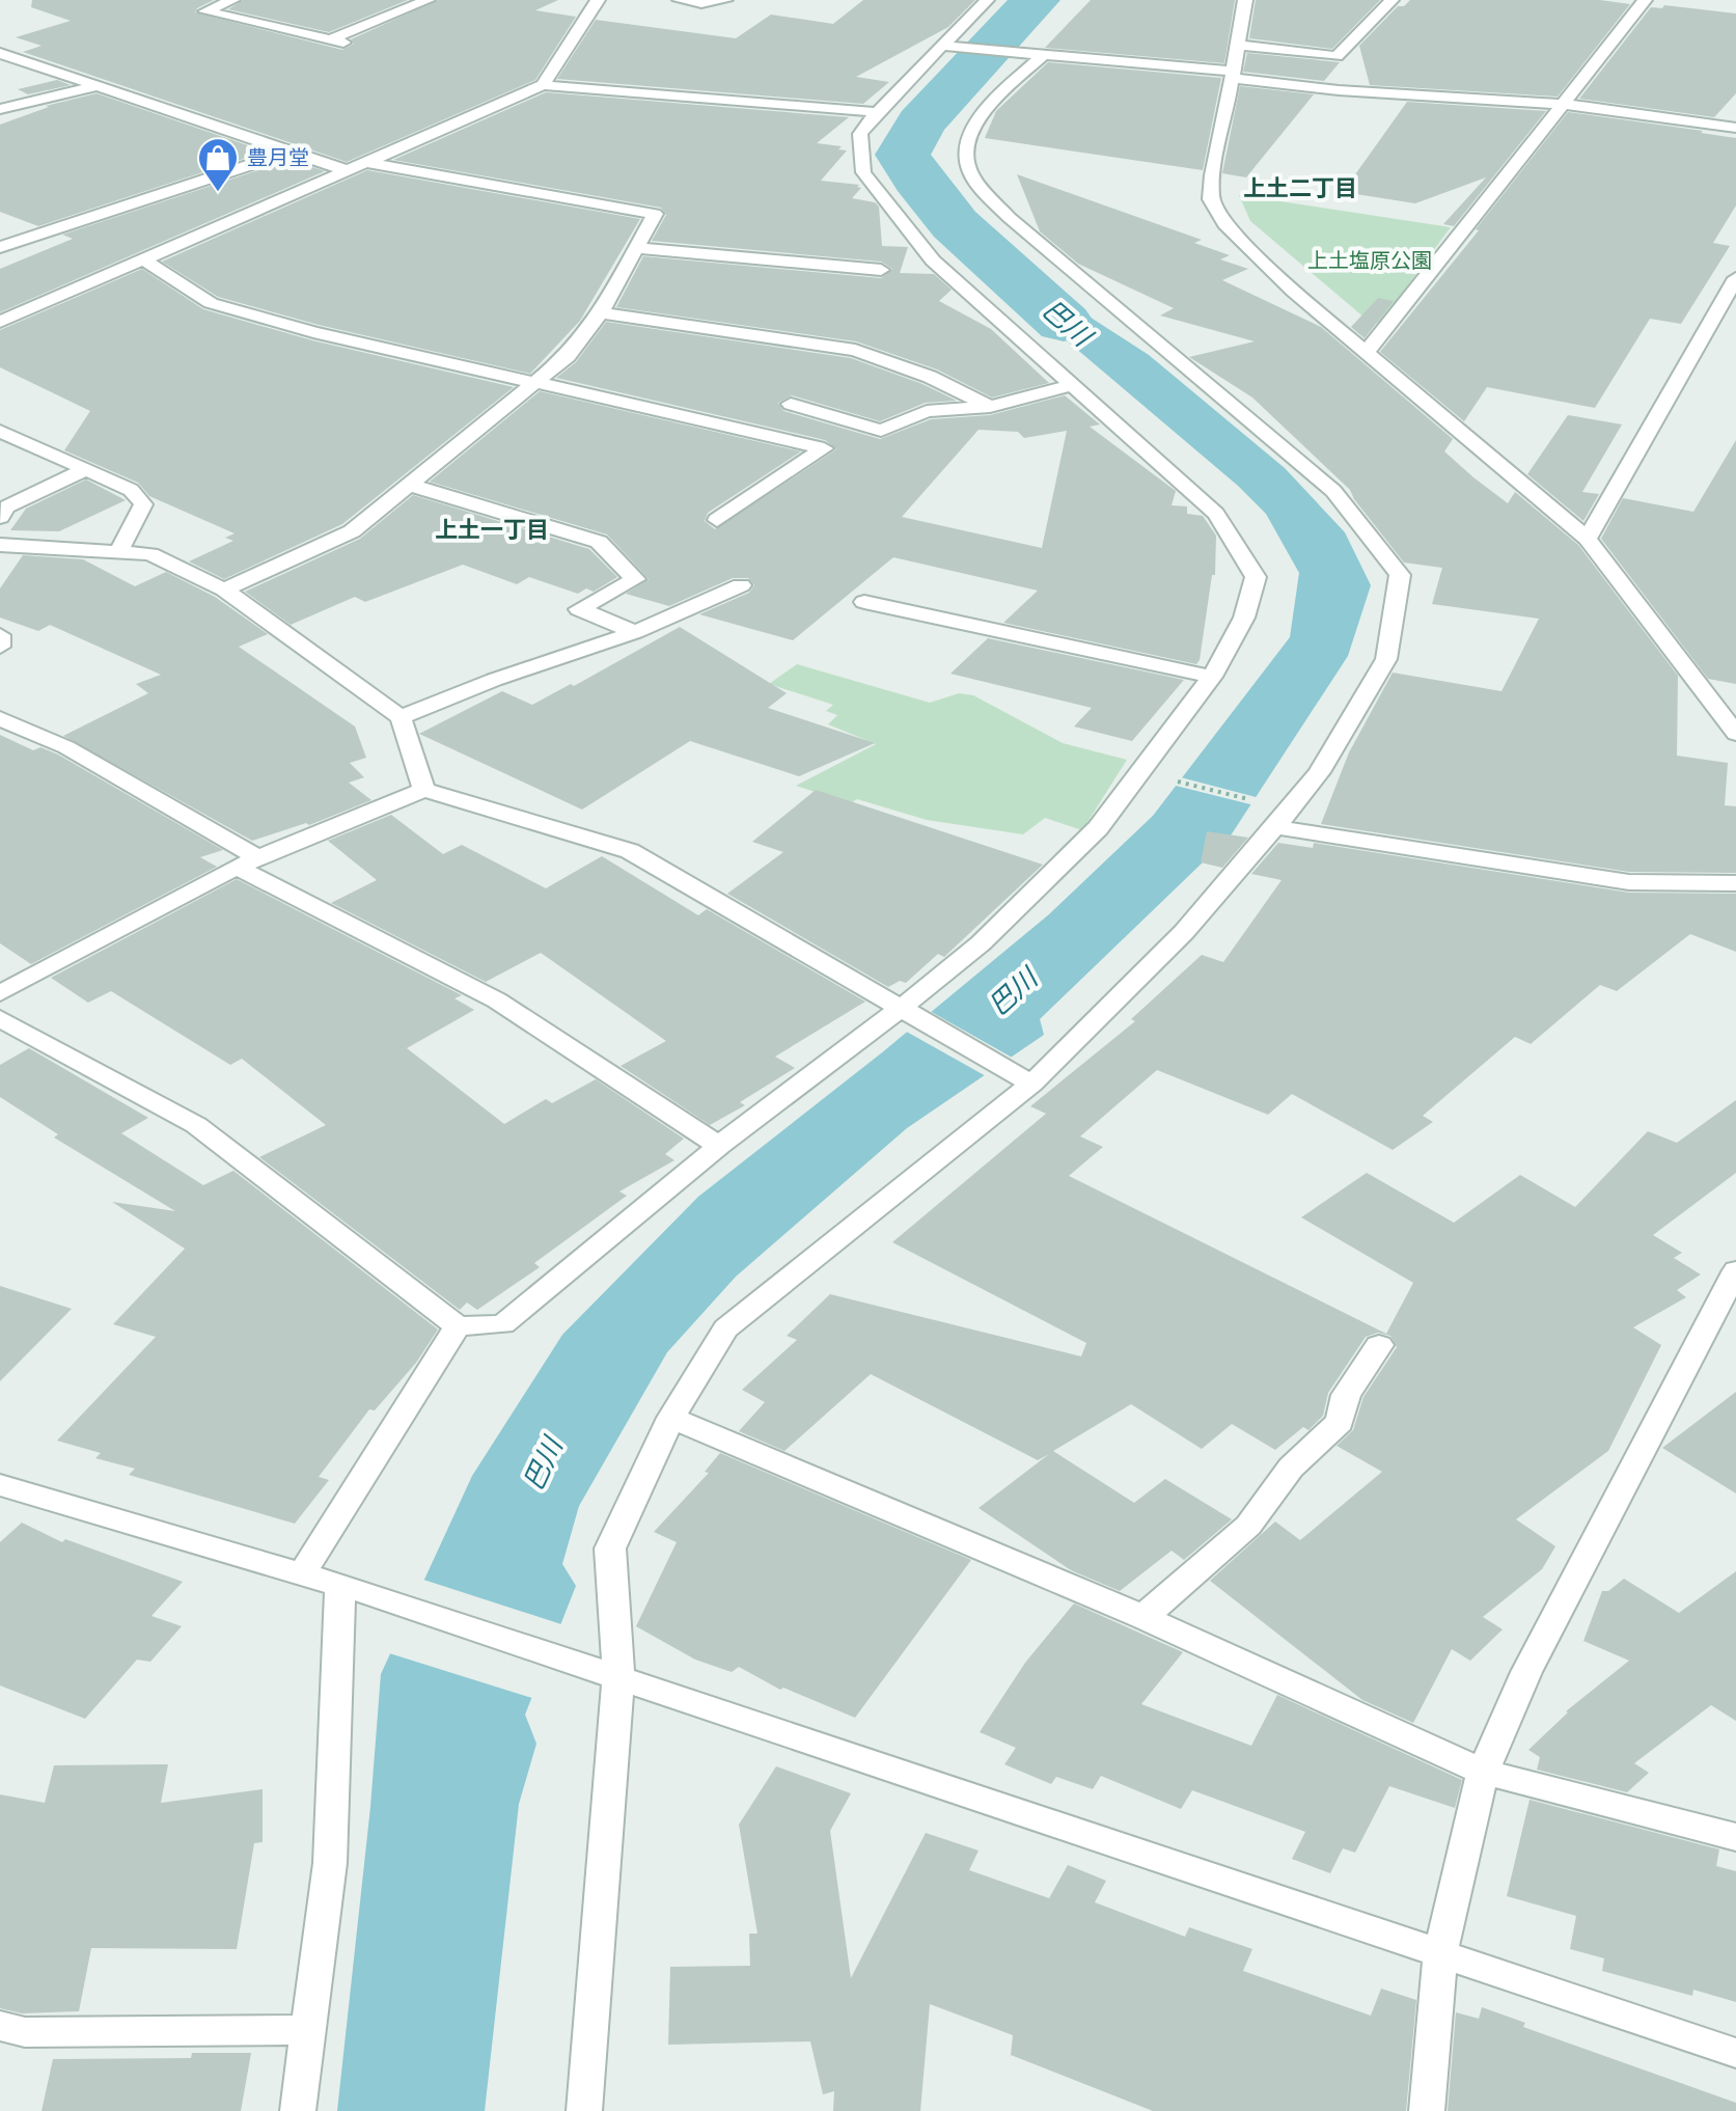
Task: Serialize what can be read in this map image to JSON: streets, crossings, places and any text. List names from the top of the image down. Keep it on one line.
{"districts":["上土二丁目","上土一丁目"],"water":["巴川"],"parks":["上土塩原公園"],"places":{"shop":["豊月堂"]}}
